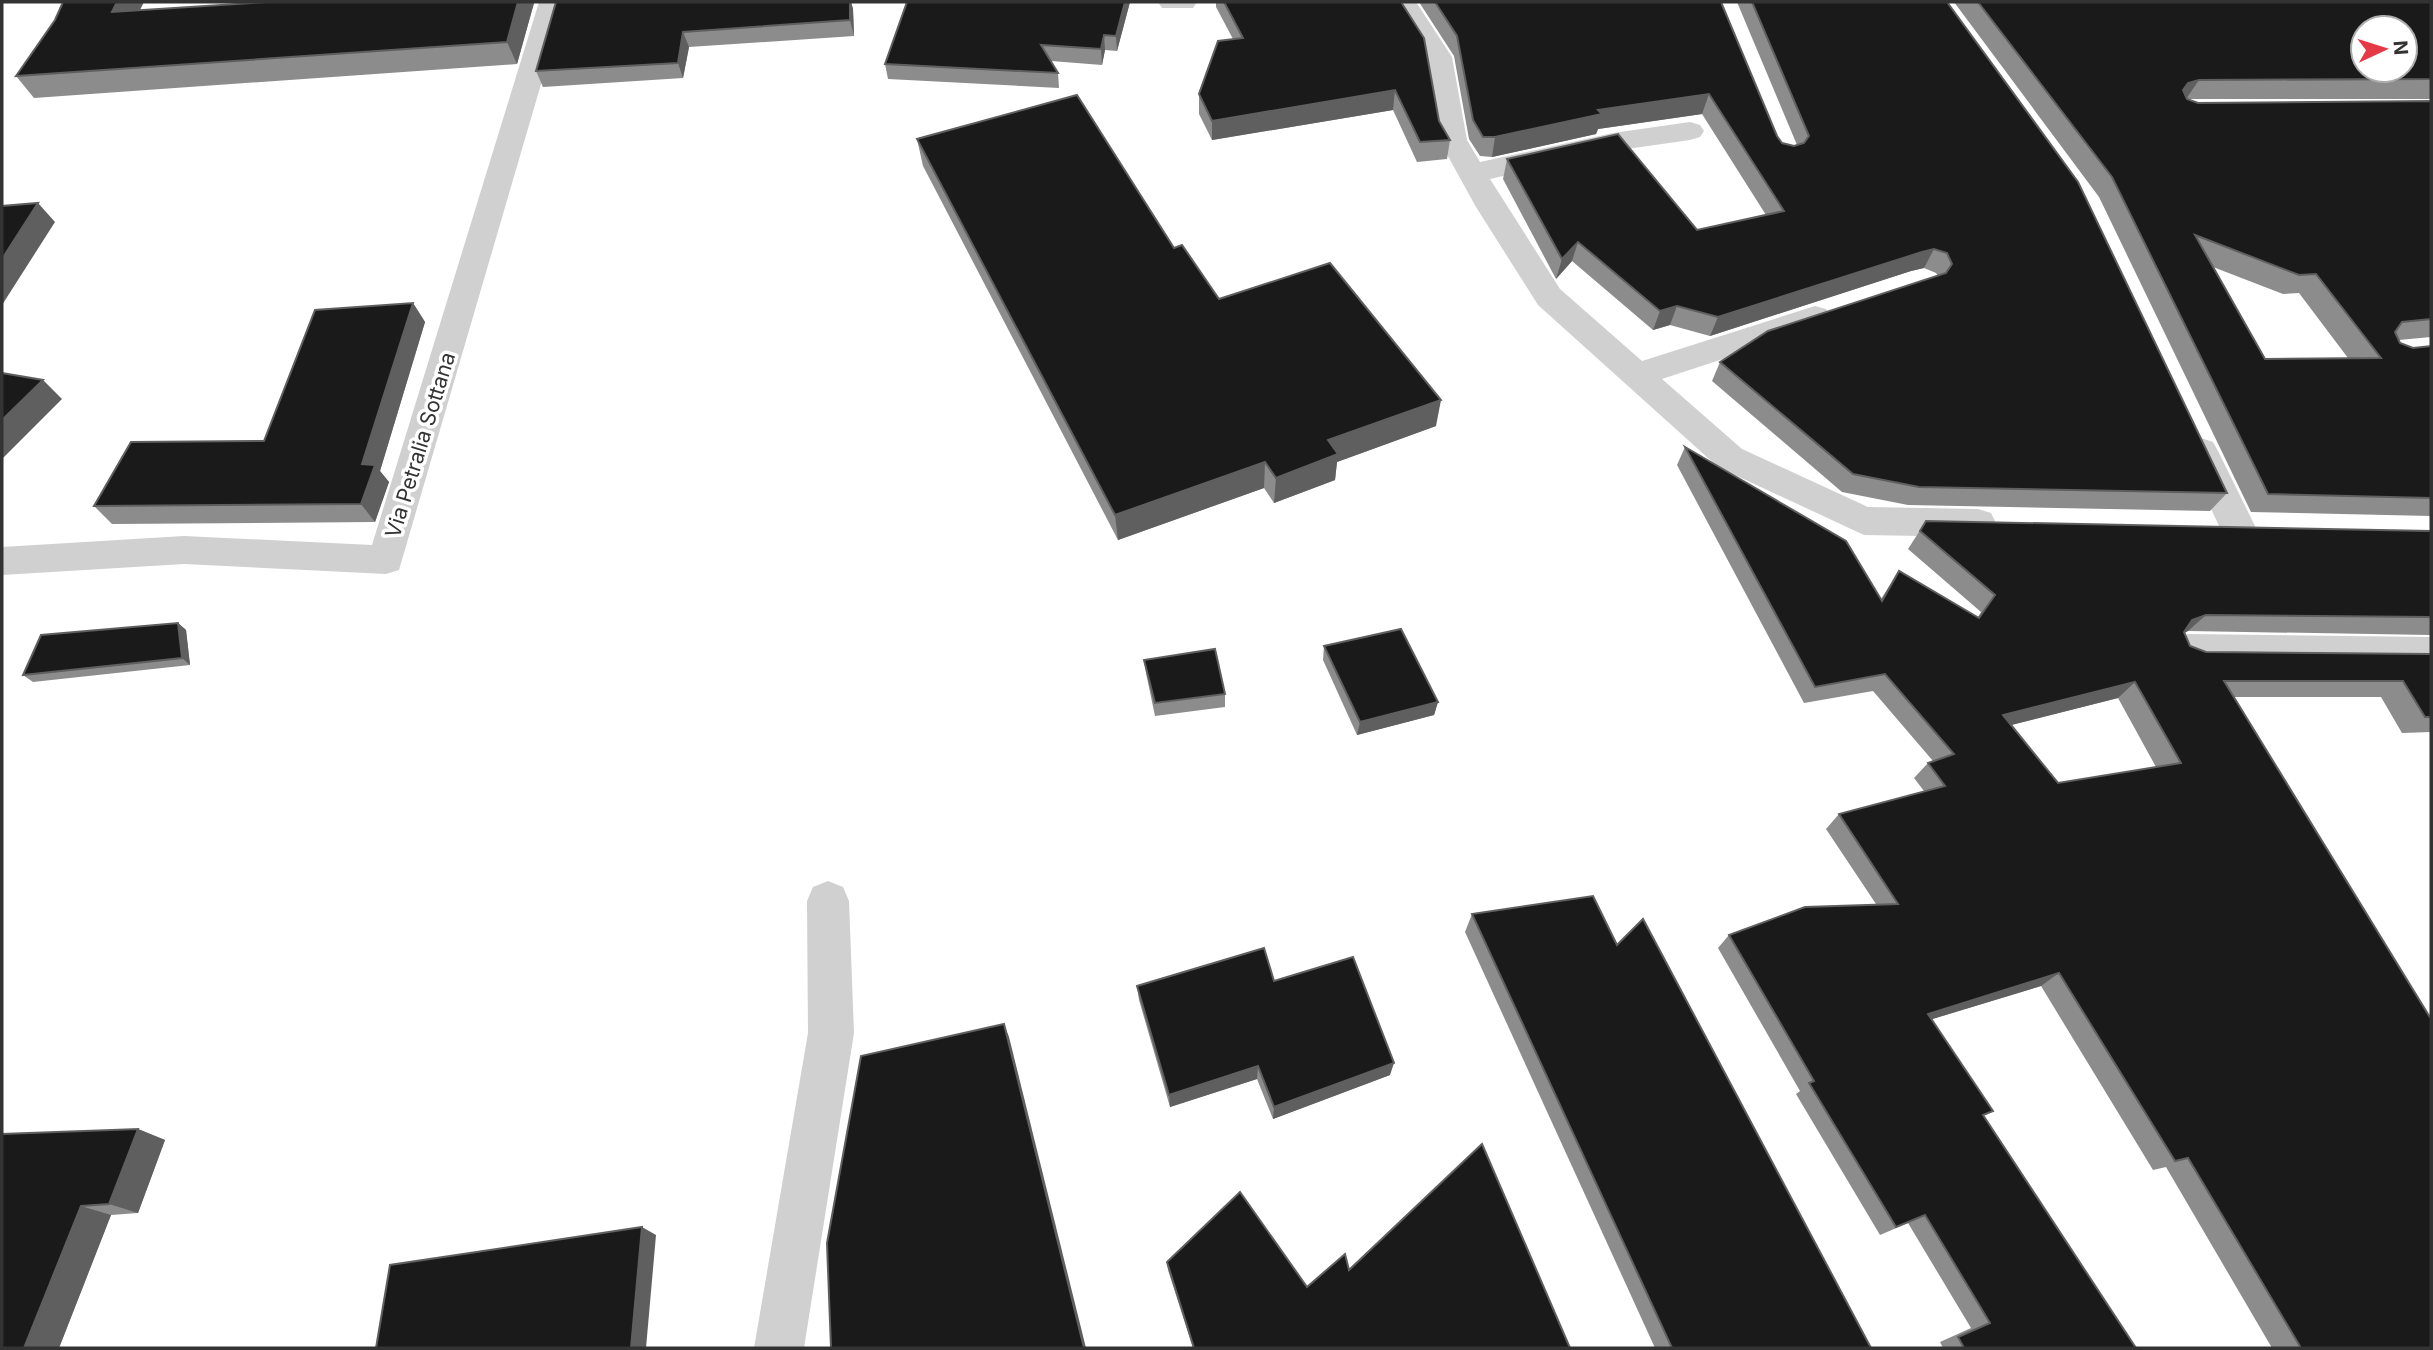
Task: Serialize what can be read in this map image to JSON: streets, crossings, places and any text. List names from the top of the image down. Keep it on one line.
{"streets":{"street":["Via Petralia Sottana"]},"north":"right"}
